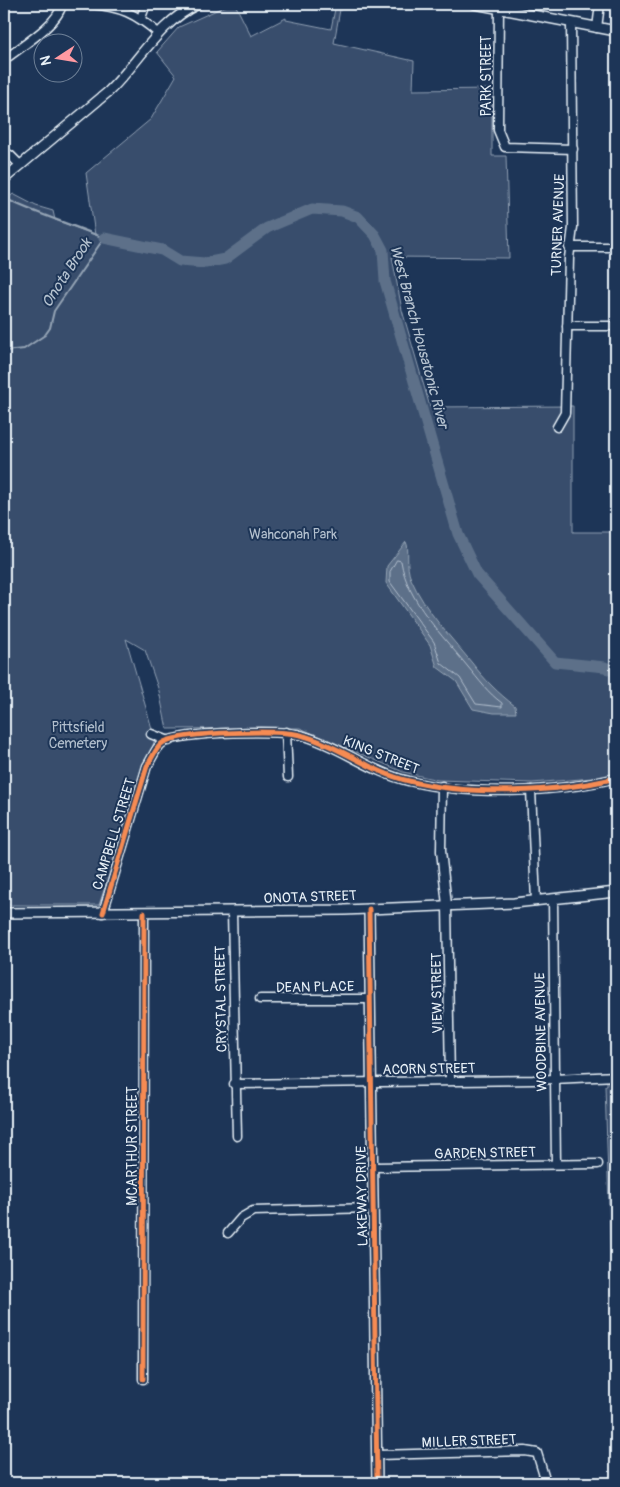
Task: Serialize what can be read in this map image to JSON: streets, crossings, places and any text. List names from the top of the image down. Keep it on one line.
{"streets":{"street":["PARK STREET","TURNER AVENUE","KING STREET","CAMPBELL STREET","ONOTA STREET","DEAN PLACE","VIEW STREET","CRYSTAL STREET","WOODBINE AVENUE","ACORN STREET","MCARTHUR STREET","GARDEN STREET","LAKEWAY DRIVE","MILLER STREET"]},"crossings":[["PARK STREET","TURNER AVENUE"],["KING STREET","CAMPBELL STREET"],["KING STREET","VIEW STREET"],["CAMPBELL STREET","ONOTA STREET"],["ONOTA STREET","VIEW STREET"],["ONOTA STREET","CRYSTAL STREET"],["ONOTA STREET","WOODBINE AVENUE"],["ONOTA STREET","MCARTHUR STREET"],["ONOTA STREET","LAKEWAY DRIVE"],["DEAN PLACE","LAKEWAY DRIVE"],["VIEW STREET","ACORN STREET"],["CRYSTAL STREET","ACORN STREET"],["WOODBINE AVENUE","ACORN STREET"],["WOODBINE AVENUE","GARDEN STREET"],["ACORN STREET","LAKEWAY DRIVE"],["GARDEN STREET","LAKEWAY DRIVE"],["LAKEWAY DRIVE","MILLER STREET"]],"water":["Onota Brook","West Branch Housatonic River"],"parks":["Wahconah Park","Pittsfield Cemetery"],"north":"left"}
